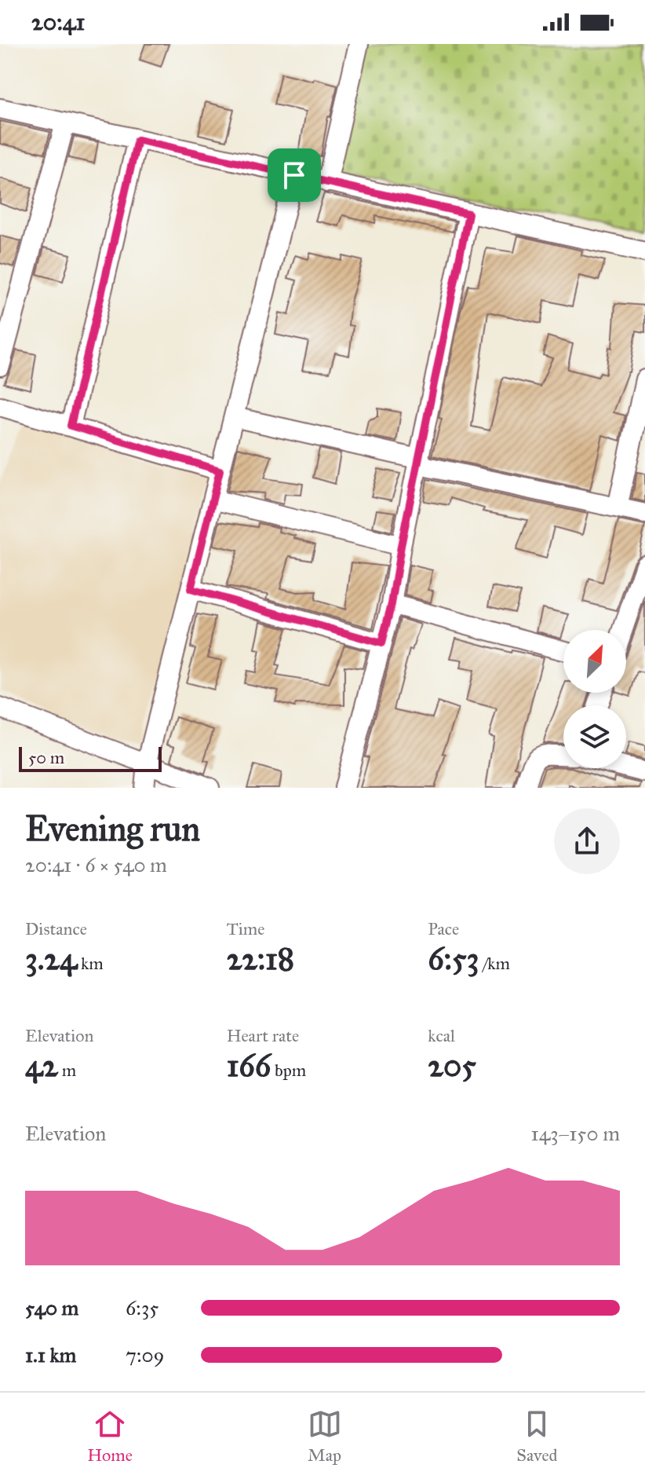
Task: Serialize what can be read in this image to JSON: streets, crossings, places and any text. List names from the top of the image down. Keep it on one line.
{"scale_bar":"50 m","north":"top right","page":{"status":"20:41","scale":"50 m","heading":["Evening run","20:41 · 6 × 540 m"],"stats":[["Distance","3.24 km"],["Time","22:18"],["Pace","6:53 /km"],["Elevation","42 m"],["Heart rate","166 bpm"],["kcal","205"]],"chart":["Elevation","143–150 m"],"list":[{"name":"540 m","note":"6:35"},{"name":"1.1 km","note":"7:09"}],"tabs":["Home","Map","Saved"]}}
